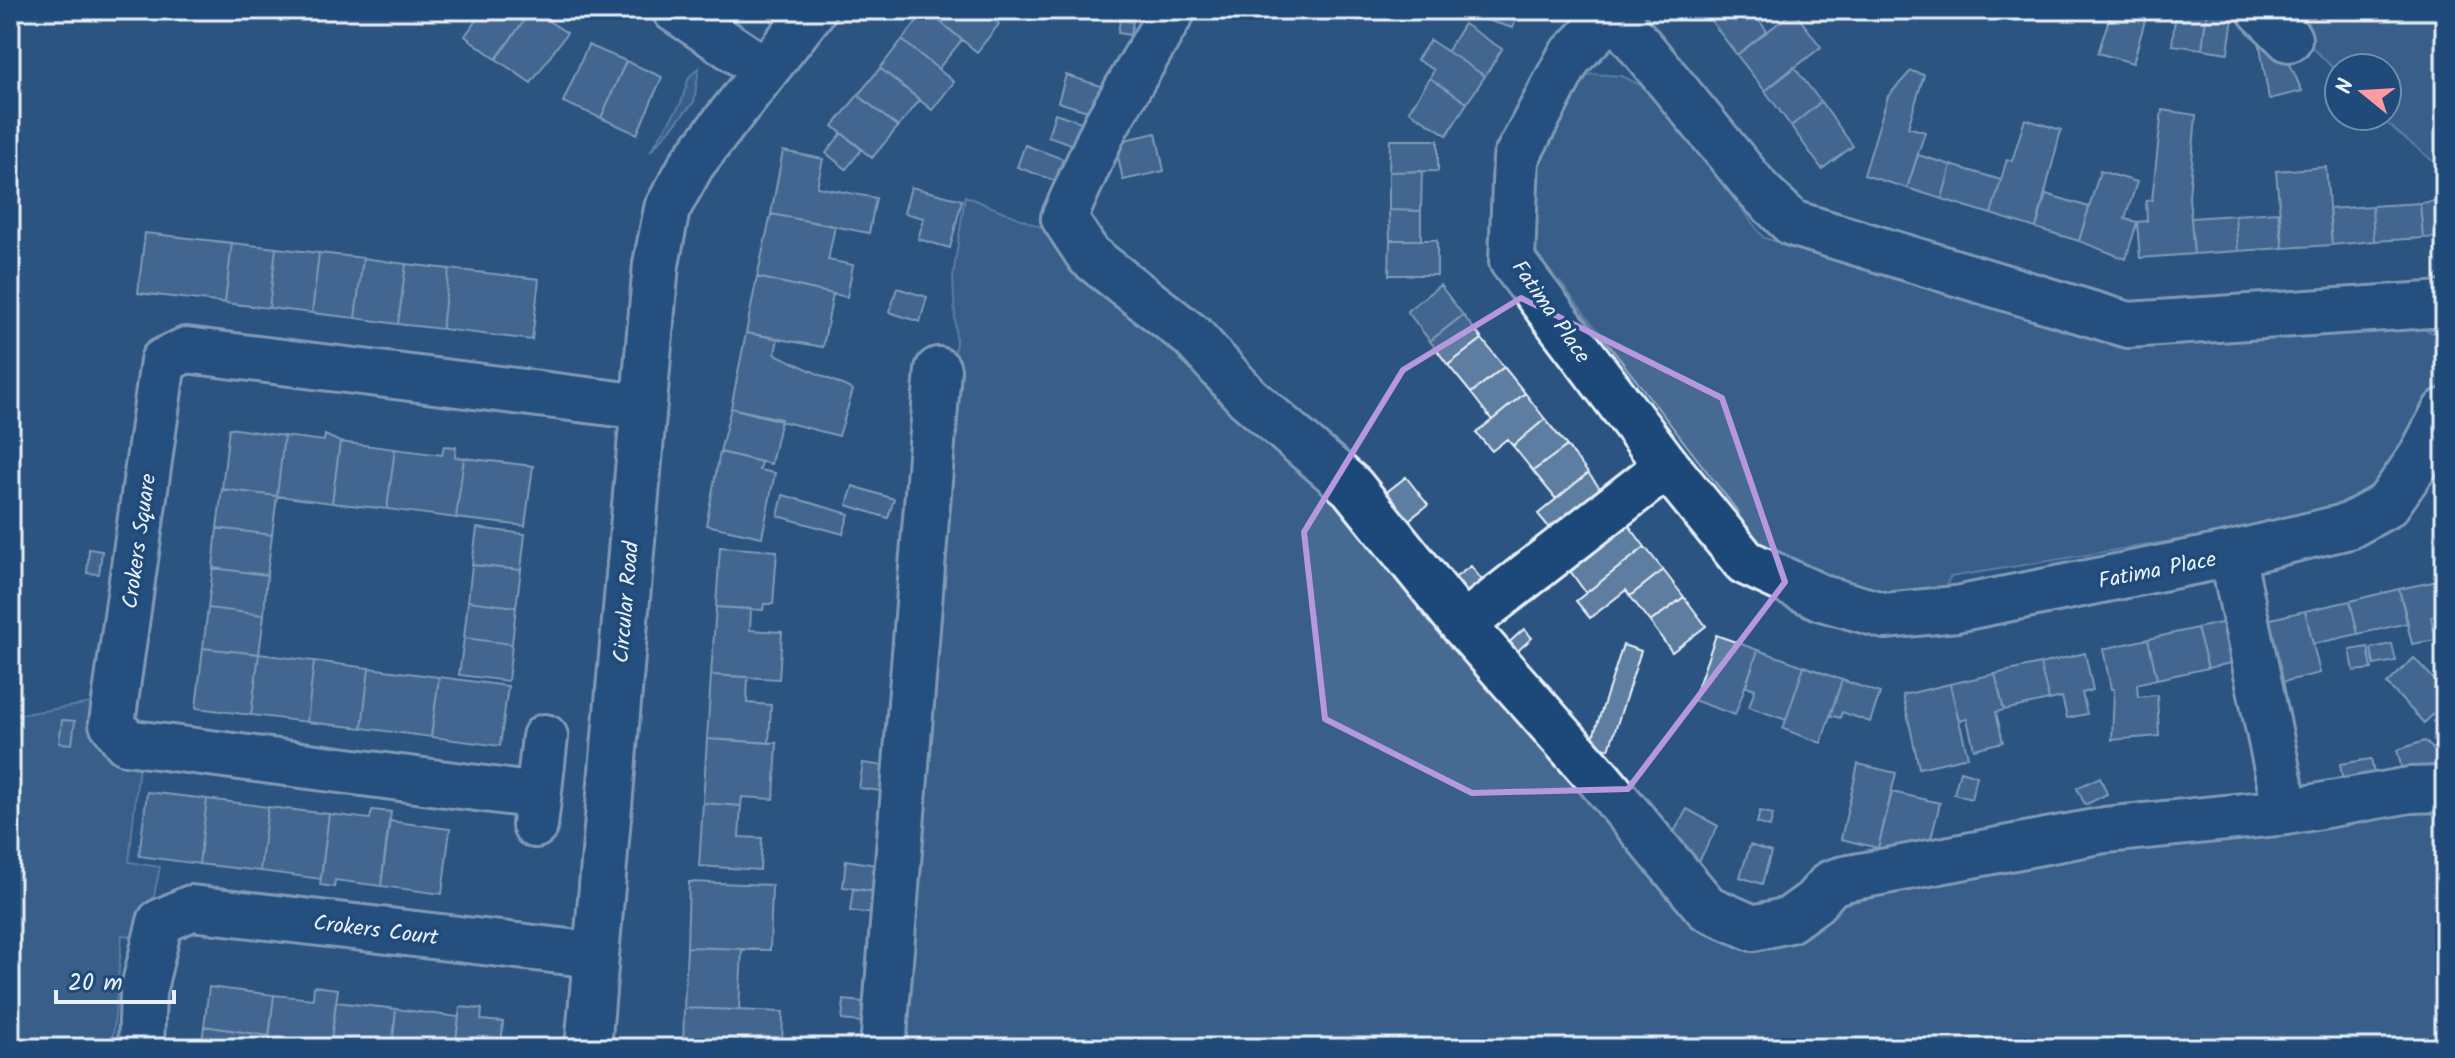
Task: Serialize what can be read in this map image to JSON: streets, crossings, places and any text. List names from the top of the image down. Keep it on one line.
{"streets":{"street":["Fatima Place","Crokers Square","Circular Road","Crokers Court"]},"crossings":[["Crokers Square","Circular Road"],["Circular Road","Crokers Court"]],"scale_bar":"20 m","north":"left"}
